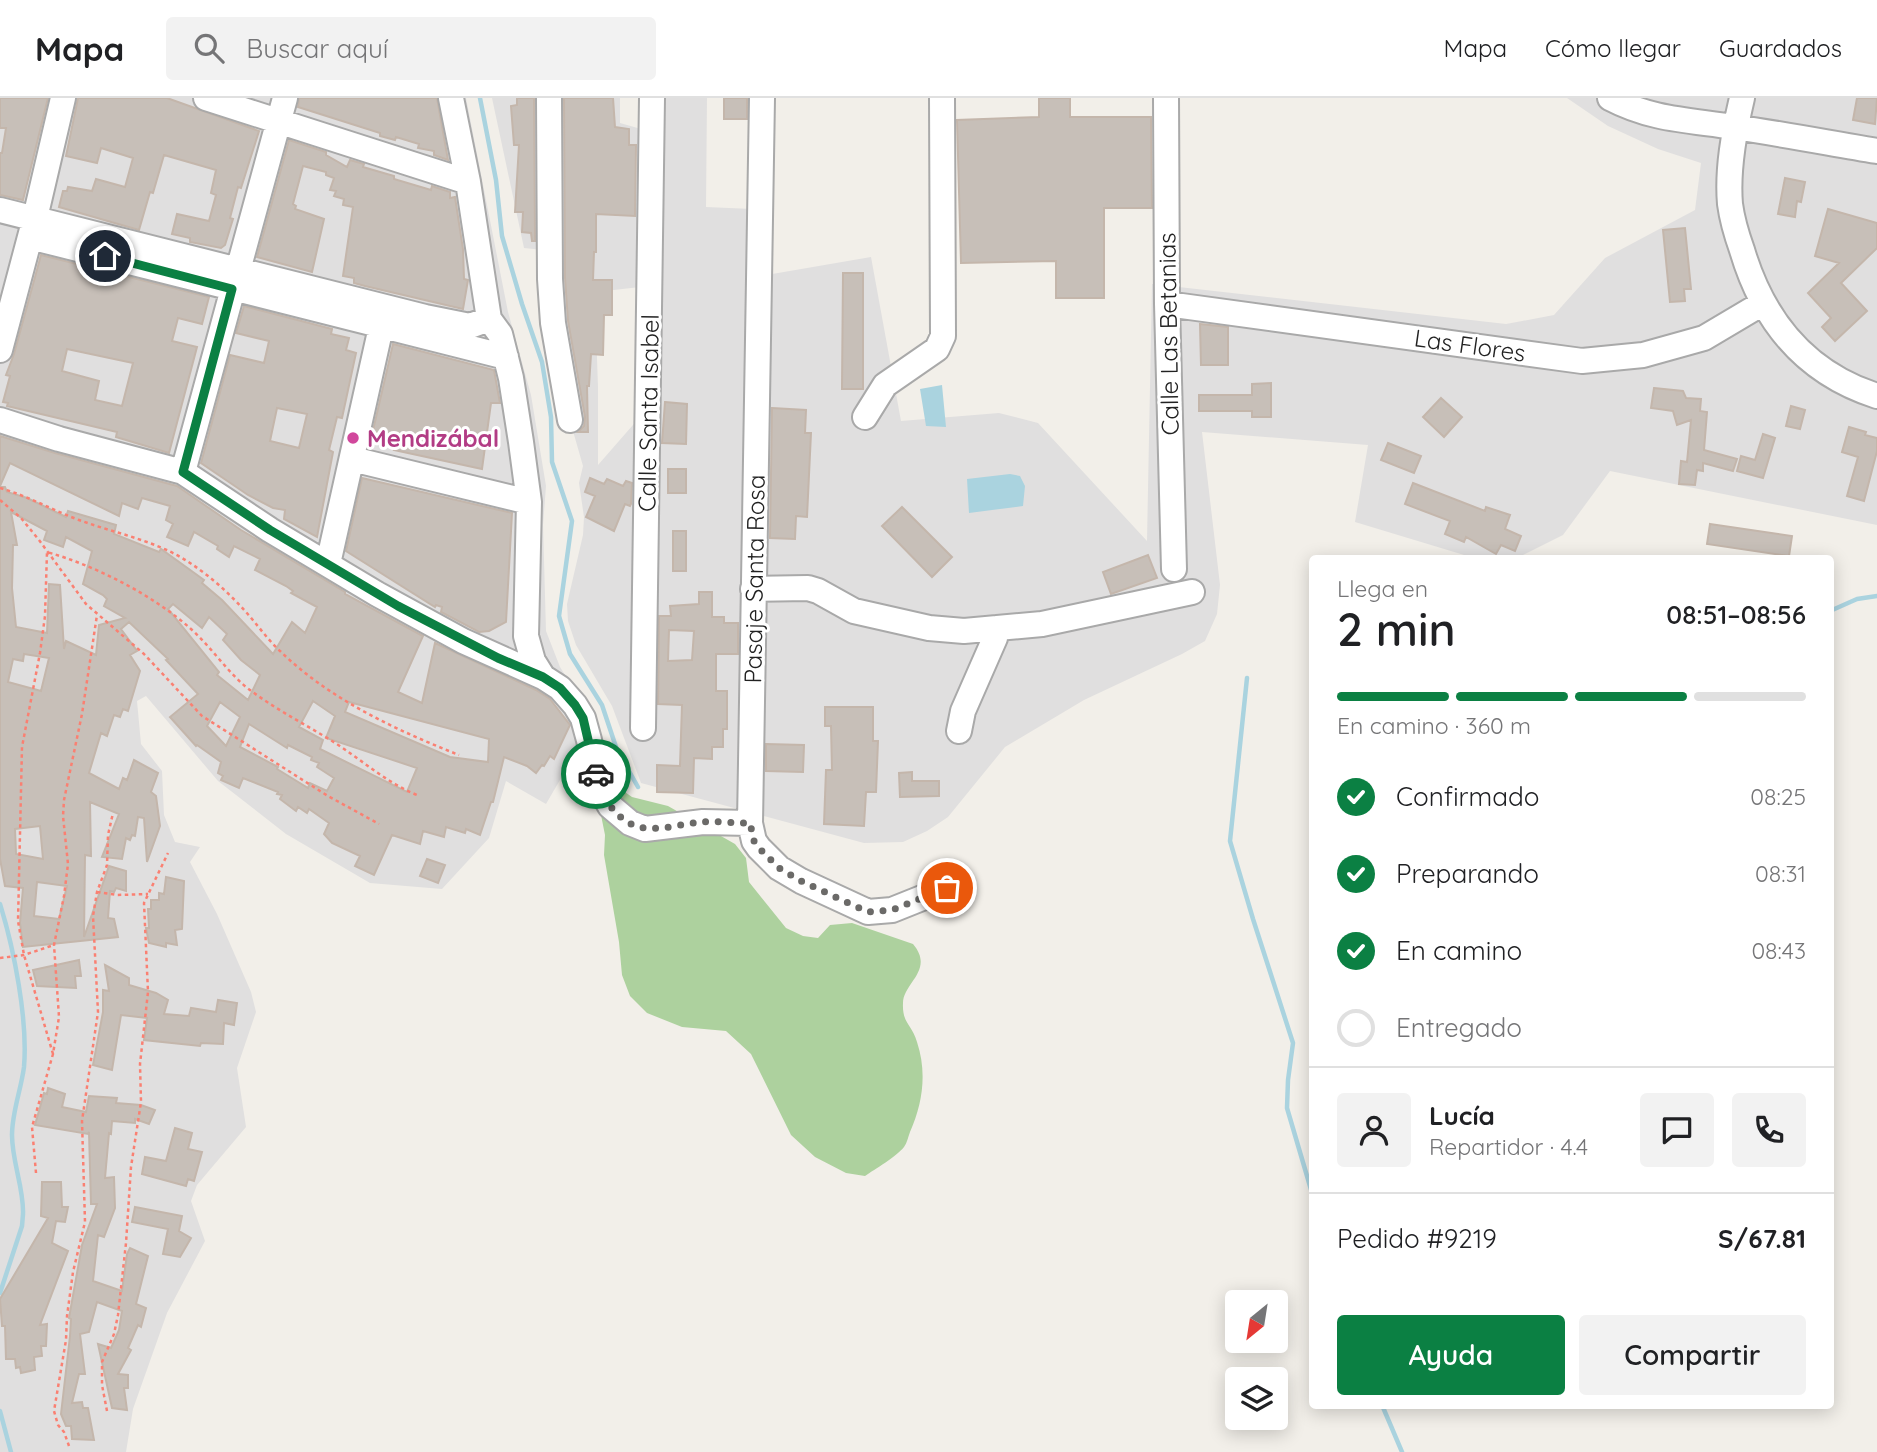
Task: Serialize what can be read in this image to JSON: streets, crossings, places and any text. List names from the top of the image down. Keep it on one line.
{"streets":{"street":["Calle Las Betanias","Las Flores","Calle Santa Isabel","Pasaje Santa Rosa"]},"crossings":[["Calle Las Betanias","Las Flores"]],"places":["Mendizábal"],"north":"bottom left","page":{"header":"Mapa","search":"Buscar aquí","nav":["Mapa","Cómo llegar","Guardados"],"heading":["2 min","Llega en","08:51–08:56"],"panel":["Lucía","Repartidor · 4.4","Pedido #9219","S/67.81"],"bar":"En camino · 360 m","list":[["Confirmado","08:25"],["Preparando","08:31"],["En camino","08:43"],"Entregado"],"buttons":["Ayuda","Compartir"]}}
